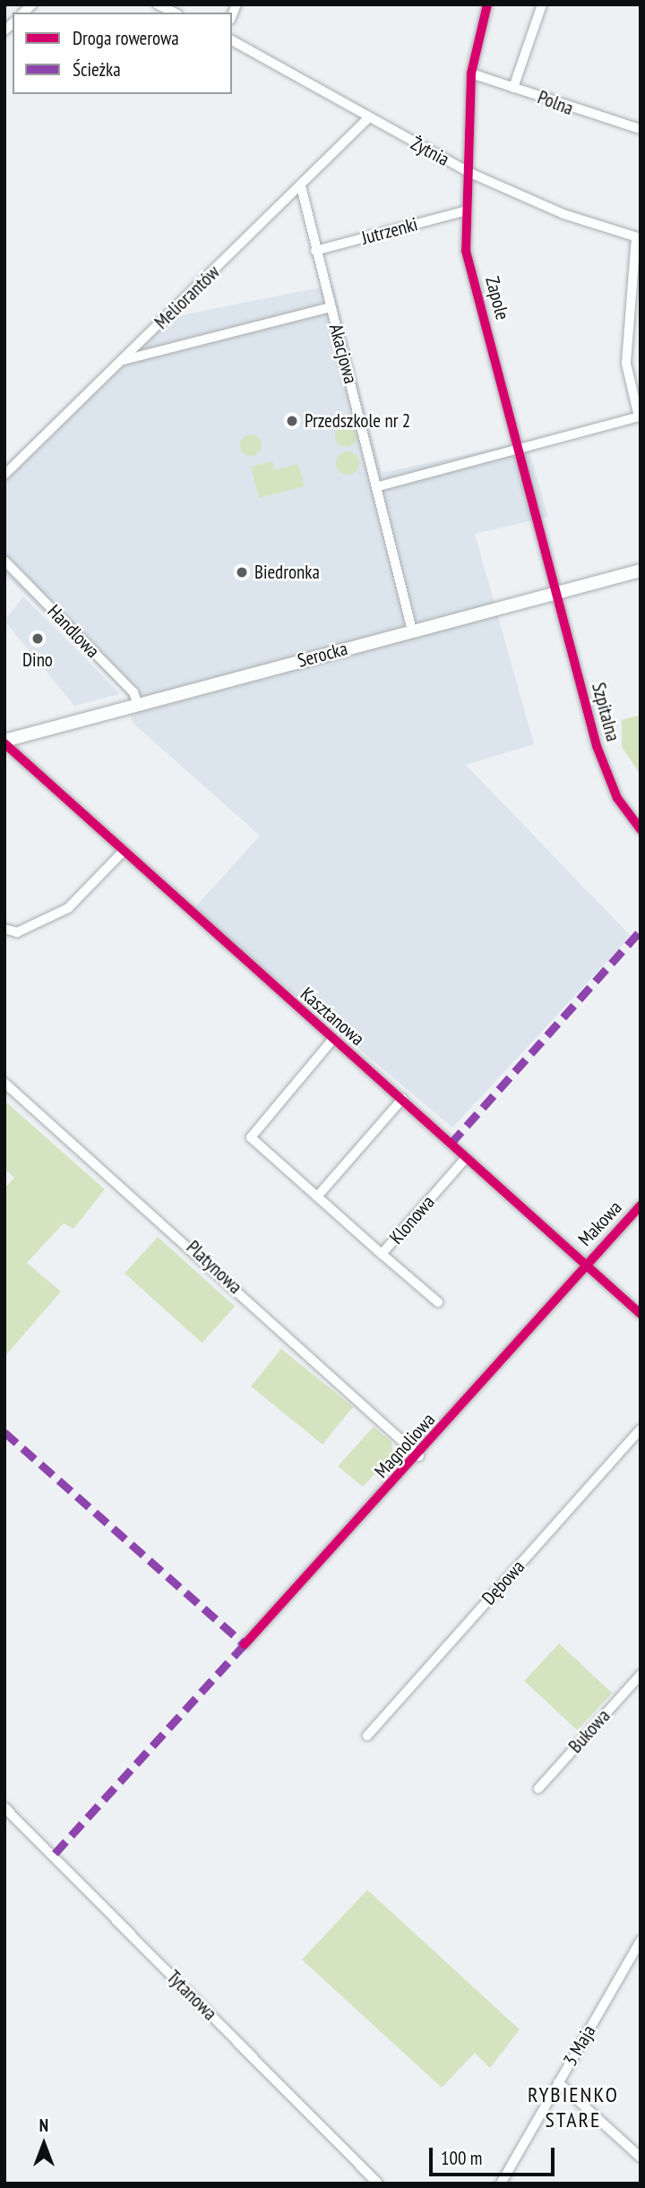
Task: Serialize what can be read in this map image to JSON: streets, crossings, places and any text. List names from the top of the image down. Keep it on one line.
{"streets":{"main road":["Serocka"],"street":["Polna","Żytnia","Jutrzenki","Meliorantów","Zapole","Akacjowa","Handlowa","Szpitalna","Kasztanowa","Klonowa","Makowa","Platynowa","Magnoliowa","Dębowa","Bukowa","Tytanowa","3 Maja"]},"crossings":[["Polna","Zapole"],["Żytnia","Meliorantów"],["Żytnia","Zapole"],["Jutrzenki","Zapole"],["Jutrzenki","Akacjowa"],["Meliorantów","Akacjowa"],["Zapole","Serocka"],["Zapole","Szpitalna"],["Akacjowa","Serocka"],["Handlowa","Serocka"],["Serocka","Szpitalna"],["Serocka","Kasztanowa"],["Kasztanowa","Klonowa"],["Kasztanowa","Makowa"],["Kasztanowa","Magnoliowa"],["Makowa","Magnoliowa"],["Platynowa","Magnoliowa"]],"districts":["RYBIENKO STARE"],"places":["Przedszkole nr 2","Biedronka","Dino"],"legend":["Droga rowerowa","Ścieżka"],"scale_bar":"100 m","north":"top"}
